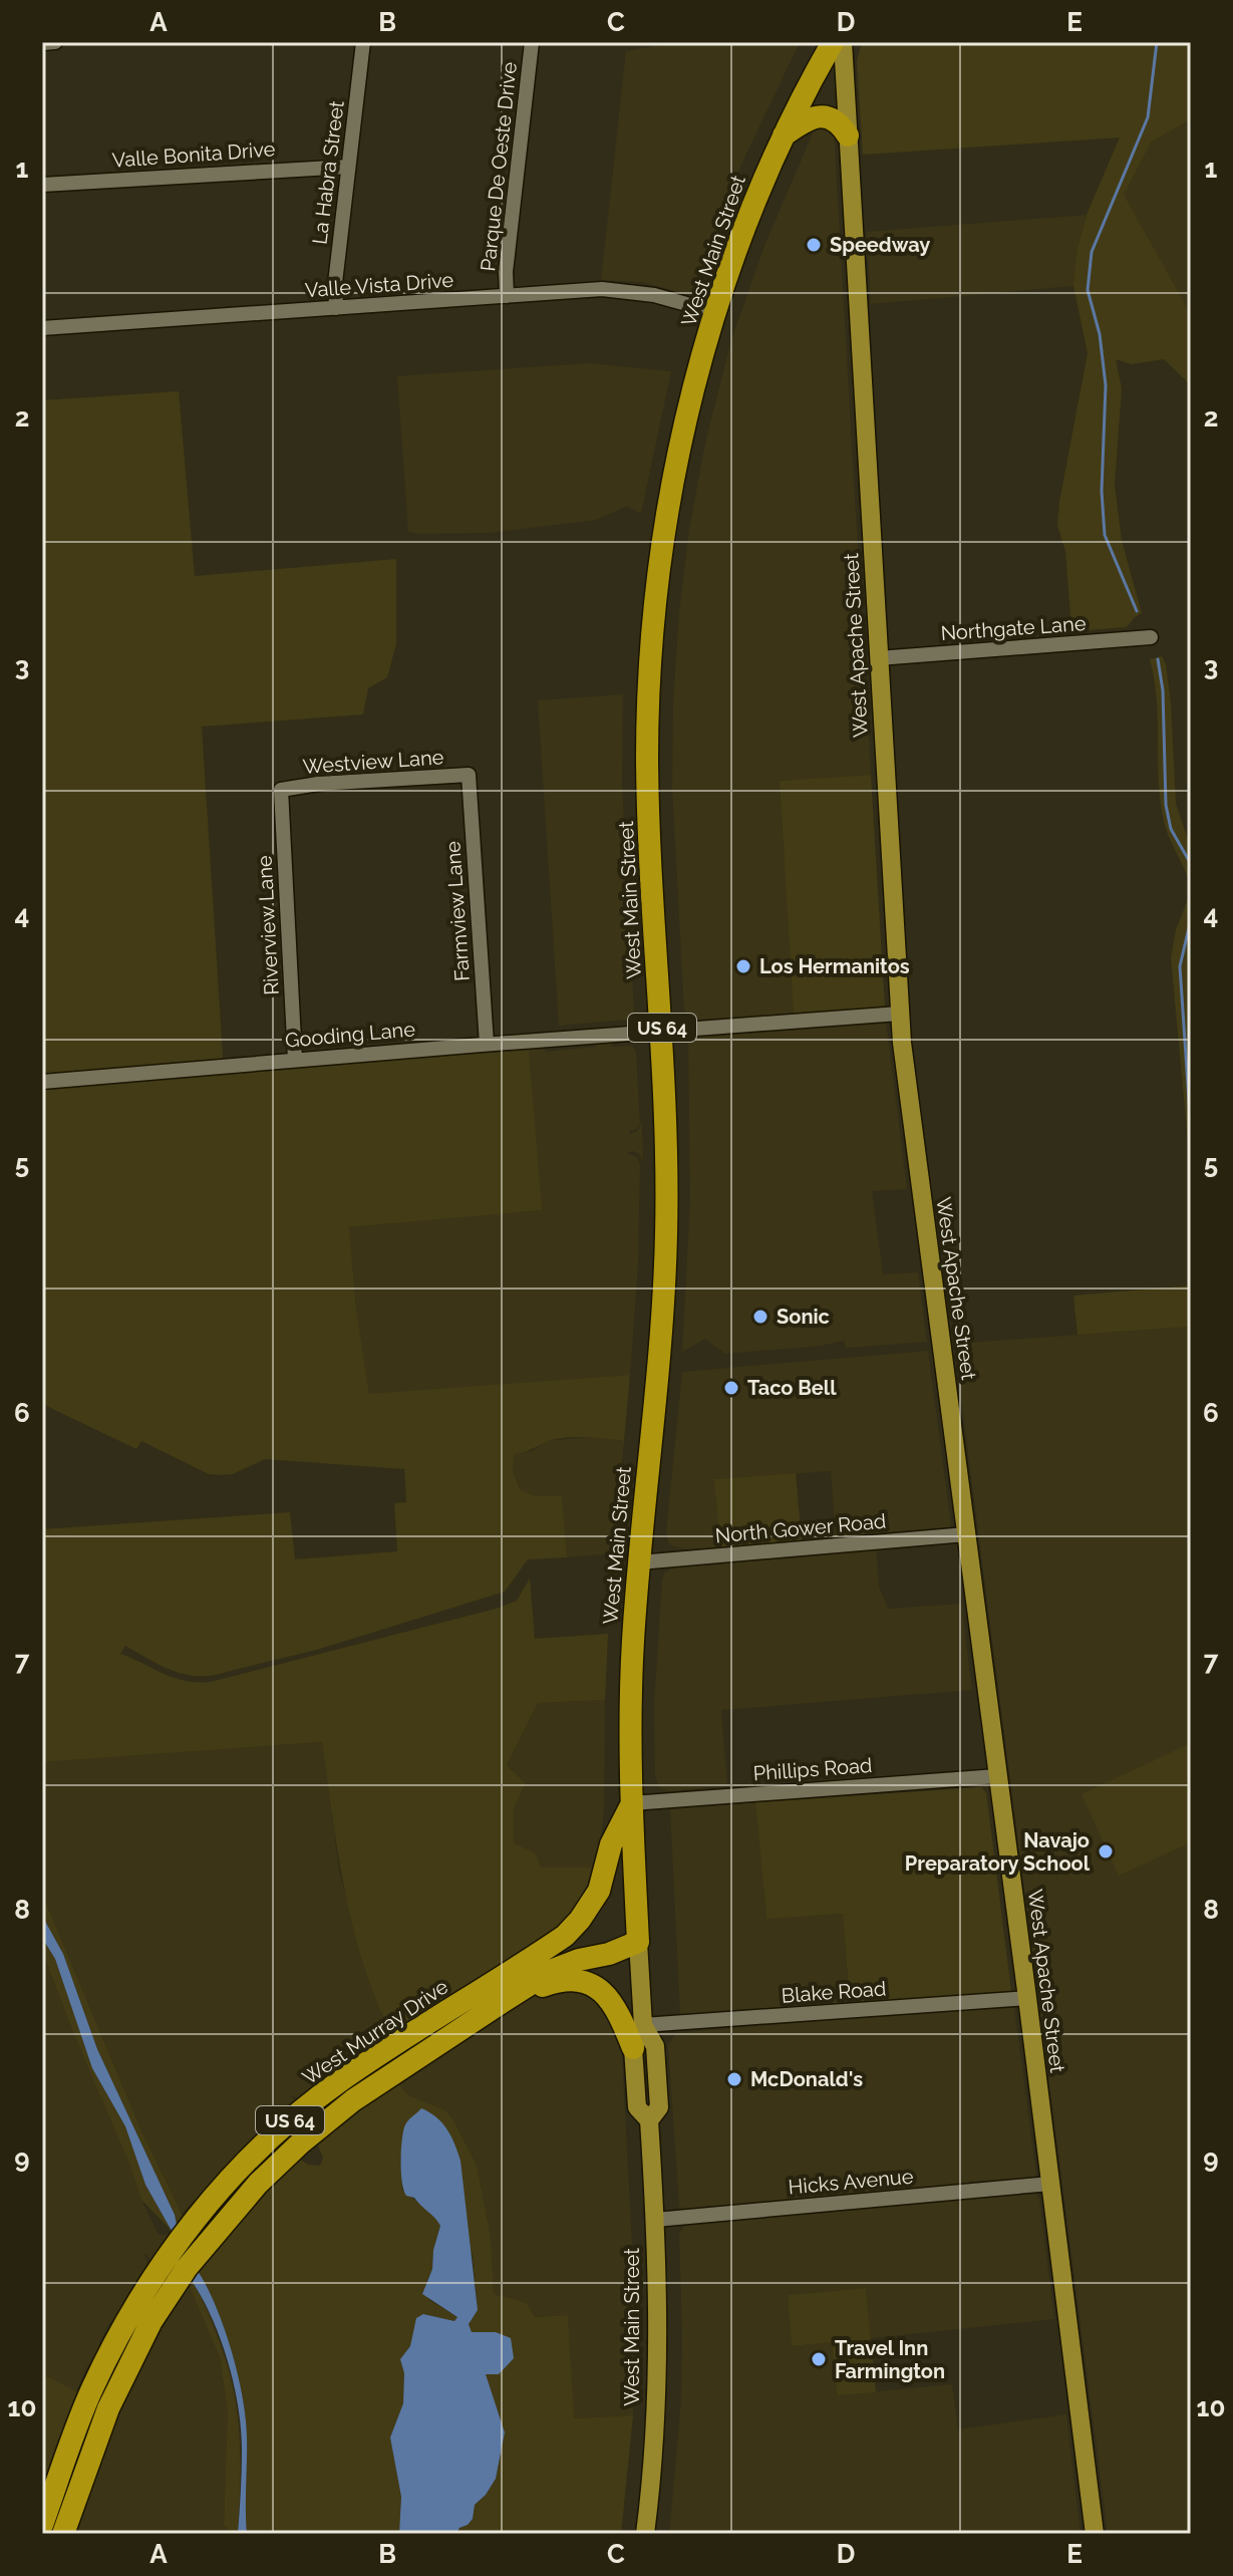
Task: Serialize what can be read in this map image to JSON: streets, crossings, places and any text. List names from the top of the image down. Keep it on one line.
{"streets":{"highway":["West Main Street","US 64","West Murray Drive"],"main road":["West Apache Street"],"street":["Valle Bonita Drive","Parque De Oeste Drive","La Habra Street","Valle Vista Drive","Northgate Lane","Westview Lane","Farmview Lane","Riverview Lane","Gooding Lane","North Gower Road","Phillips Road","Blake Road","Hicks Avenue"]},"crossings":[["Valle Bonita Drive","La Habra Street"],["Parque De Oeste Drive","Valle Vista Drive"],["La Habra Street","Valle Vista Drive"],["West Main Street","Valle Vista Drive"],["West Main Street","Gooding Lane"],["West Main Street","North Gower Road"],["West Main Street","Phillips Road"],["West Main Street","Blake Road"],["West Main Street","West Murray Drive"],["West Main Street","Hicks Avenue"],["Northgate Lane","West Apache Street"],["West Apache Street","Gooding Lane"],["West Apache Street","North Gower Road"],["West Apache Street","Phillips Road"],["West Apache Street","Blake Road"],["West Apache Street","Hicks Avenue"],["Westview Lane","Farmview Lane"],["Westview Lane","Riverview Lane"],["Farmview Lane","Gooding Lane"],["Riverview Lane","Gooding Lane"],["Phillips Road","West Murray Drive"]],"places":["Speedway","Los Hermanitos","Sonic","Taco Bell","Navajo Preparatory School","McDonald's","Travel Inn Farmington"],"grid":{"columns":["A","B","C","D","E"],"rows":["1","2","3","4","5","6","7","8","9","10"]}}
